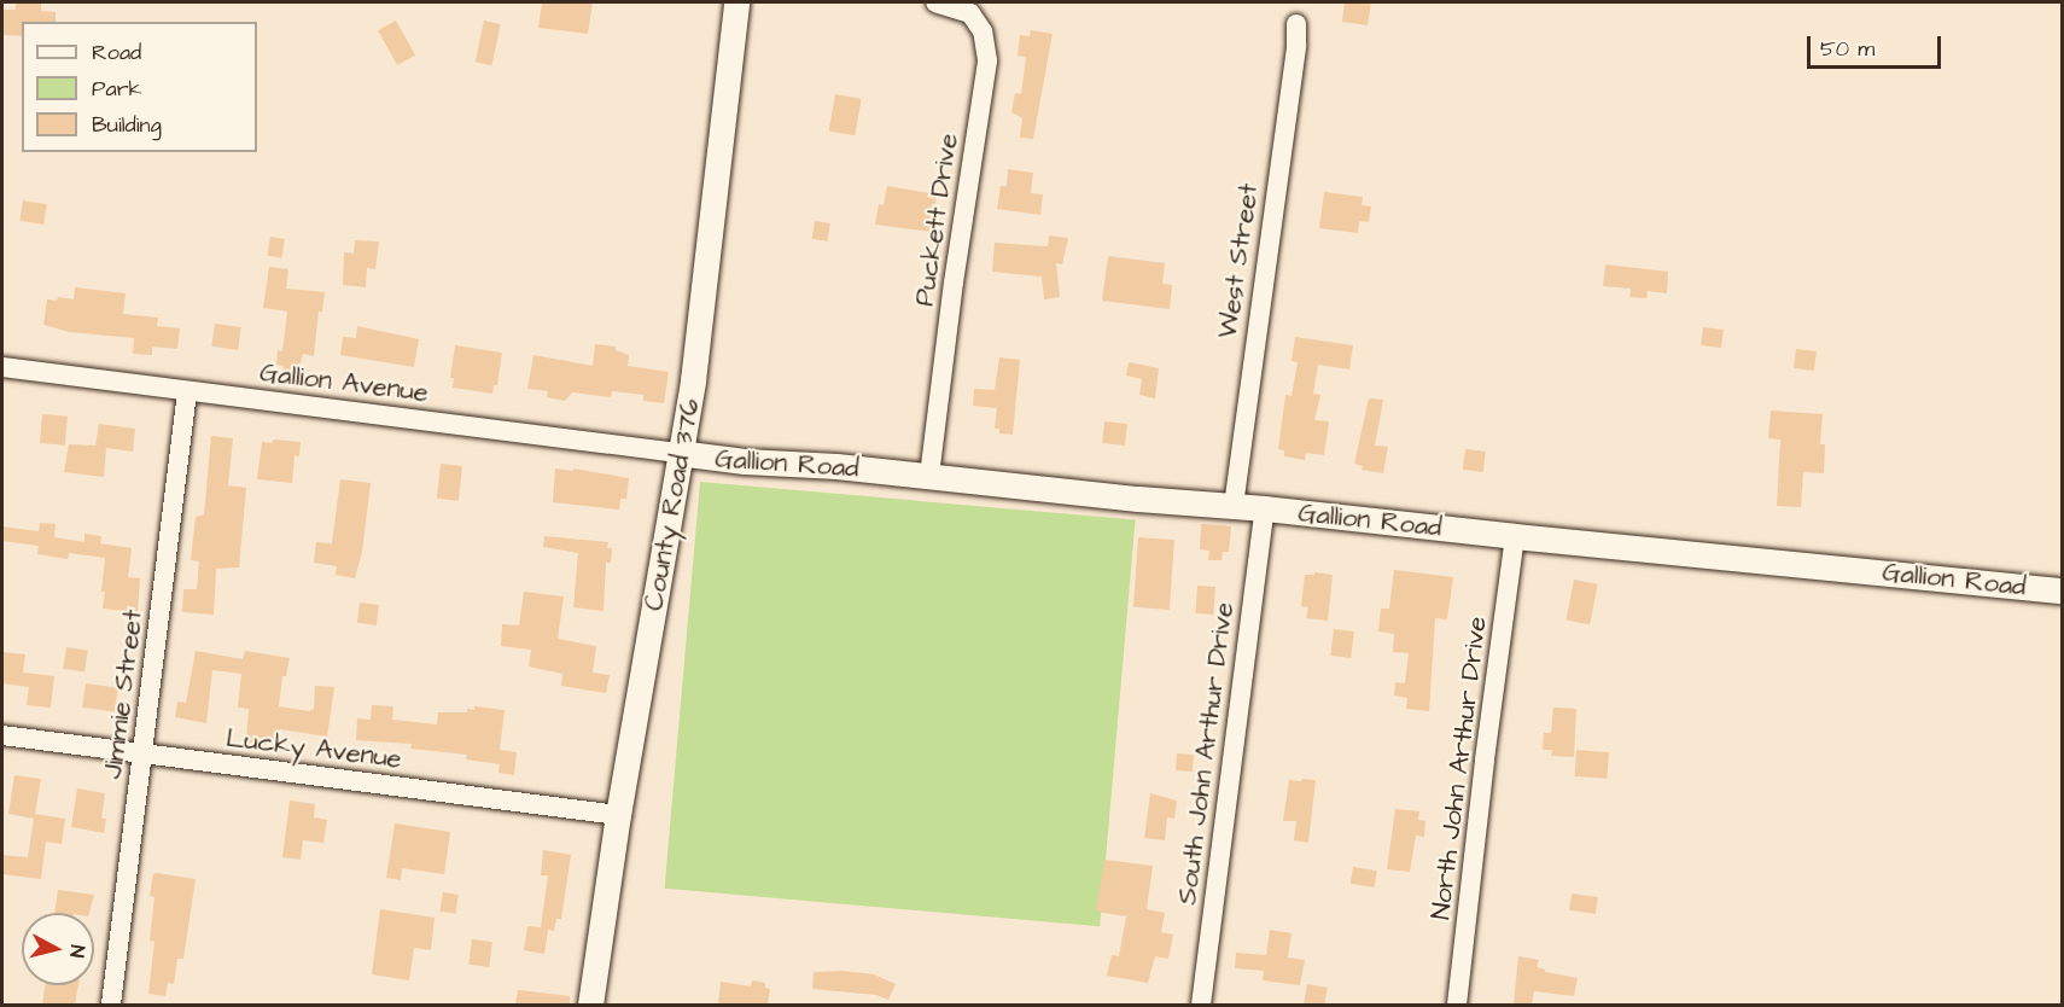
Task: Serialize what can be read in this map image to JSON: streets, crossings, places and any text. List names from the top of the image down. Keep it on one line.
{"streets":{"street":["Puckett Drive","West Street","Gallion Avenue","Gallion Road","County Road 376","Jimmie Street","Lucky Avenue","South John Arthur Drive","North John Arthur Drive"]},"crossings":[["Puckett Drive","Gallion Road"],["West Street","Gallion Road"],["Gallion Avenue","Gallion Road"],["Gallion Avenue","County Road 376"],["Gallion Avenue","Jimmie Street"],["Gallion Road","County Road 376"],["Gallion Road","South John Arthur Drive"],["Gallion Road","North John Arthur Drive"],["County Road 376","Lucky Avenue"],["Jimmie Street","Lucky Avenue"]],"legend":["Road","Park","Building"],"scale_bar":"50 m","north":"right"}
